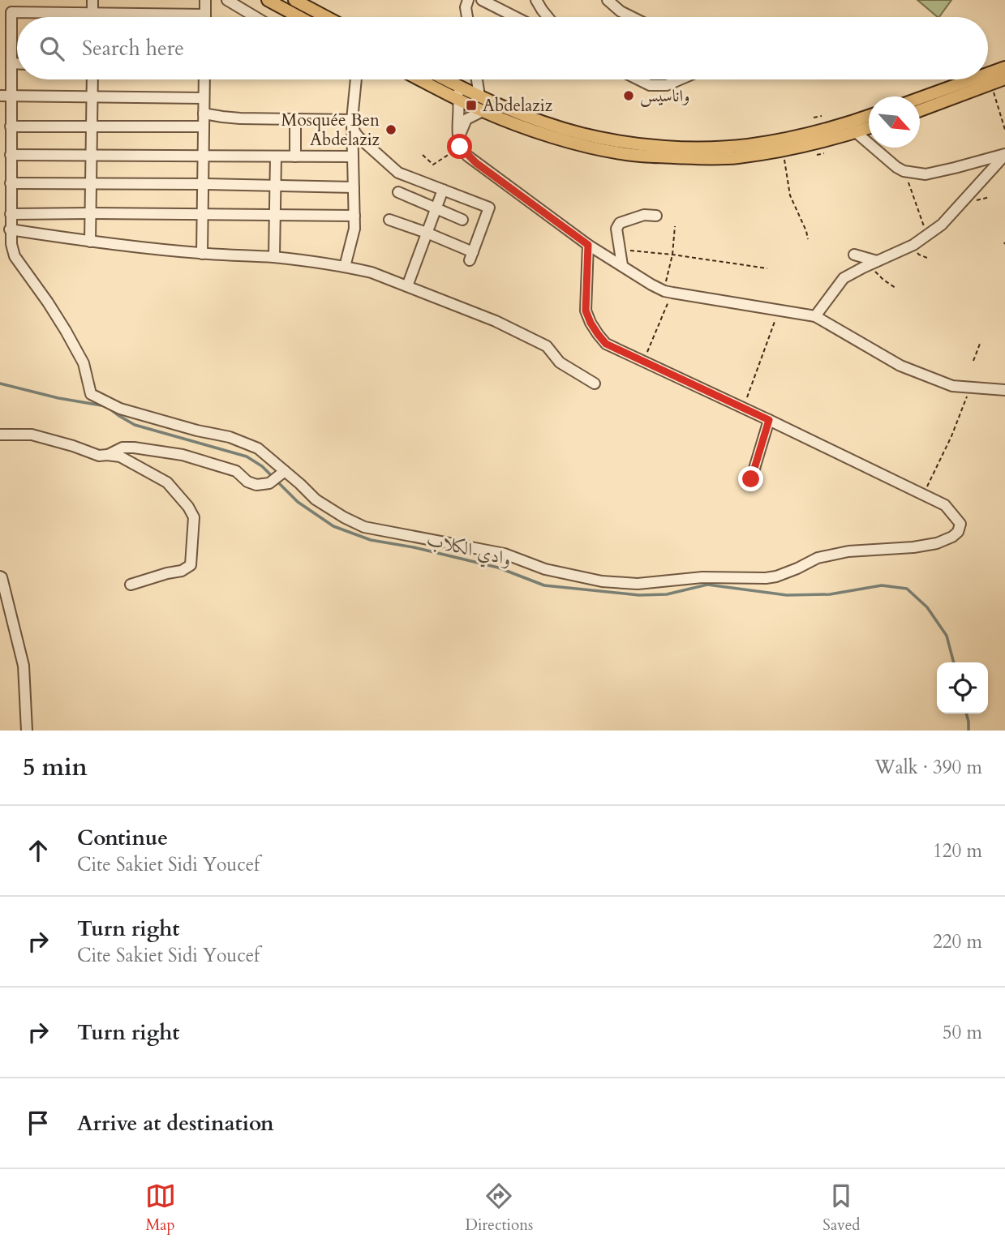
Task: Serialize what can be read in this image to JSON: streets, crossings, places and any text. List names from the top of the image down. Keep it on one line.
{"water":["وادي الكلاب"],"places":{"other":["واناسيس","Mosquée Ben Abdelaziz"],"transit":["Abdelaziz"]},"north":"bottom right","page":{"search":"Search here","heading":["5 min","Walk · 390 m"],"list":[["Continue","Cite Sakiet Sidi Youcef","120 m"],["Turn right","Cite Sakiet Sidi Youcef","220 m"],["Turn right","50 m"],"Arrive at destination"],"nav":["Map","Directions","Saved"]}}
